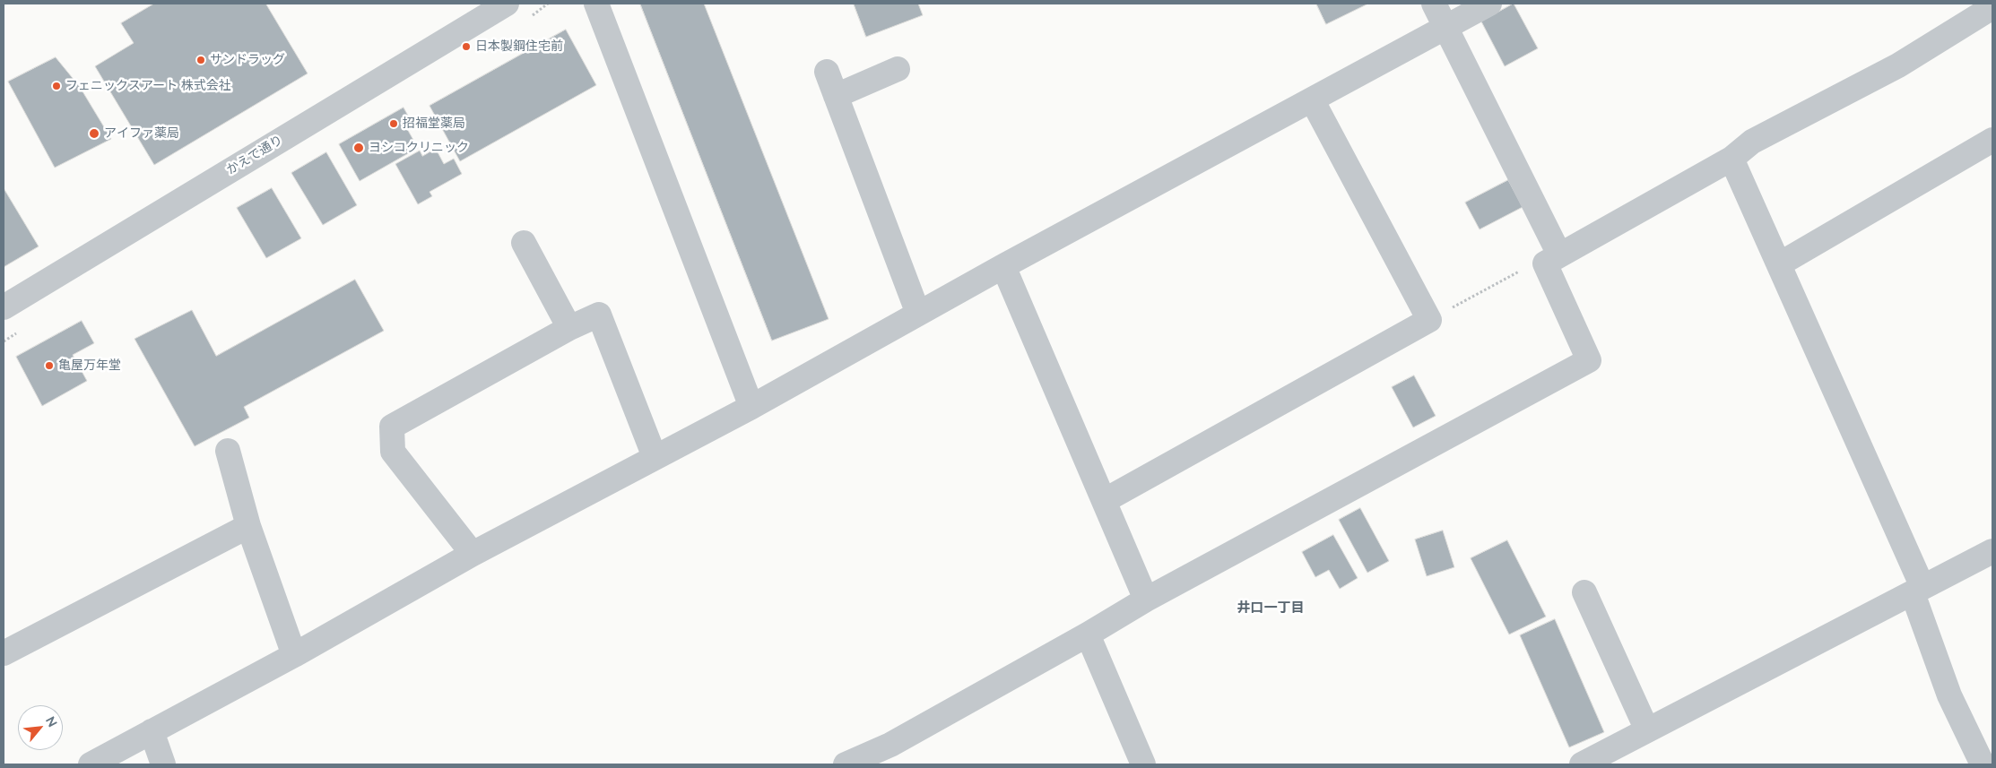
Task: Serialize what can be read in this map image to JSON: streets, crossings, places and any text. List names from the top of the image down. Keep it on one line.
{"streets":{"street":["かえで通り"]},"districts":["井口一丁目"],"places":["日本製鋼住宅前","サンドラッグ","フェニックスアート 株式会社","招福堂薬局","アイファ薬局","ヨシコクリニック","亀屋万年堂"],"north":"top right"}
